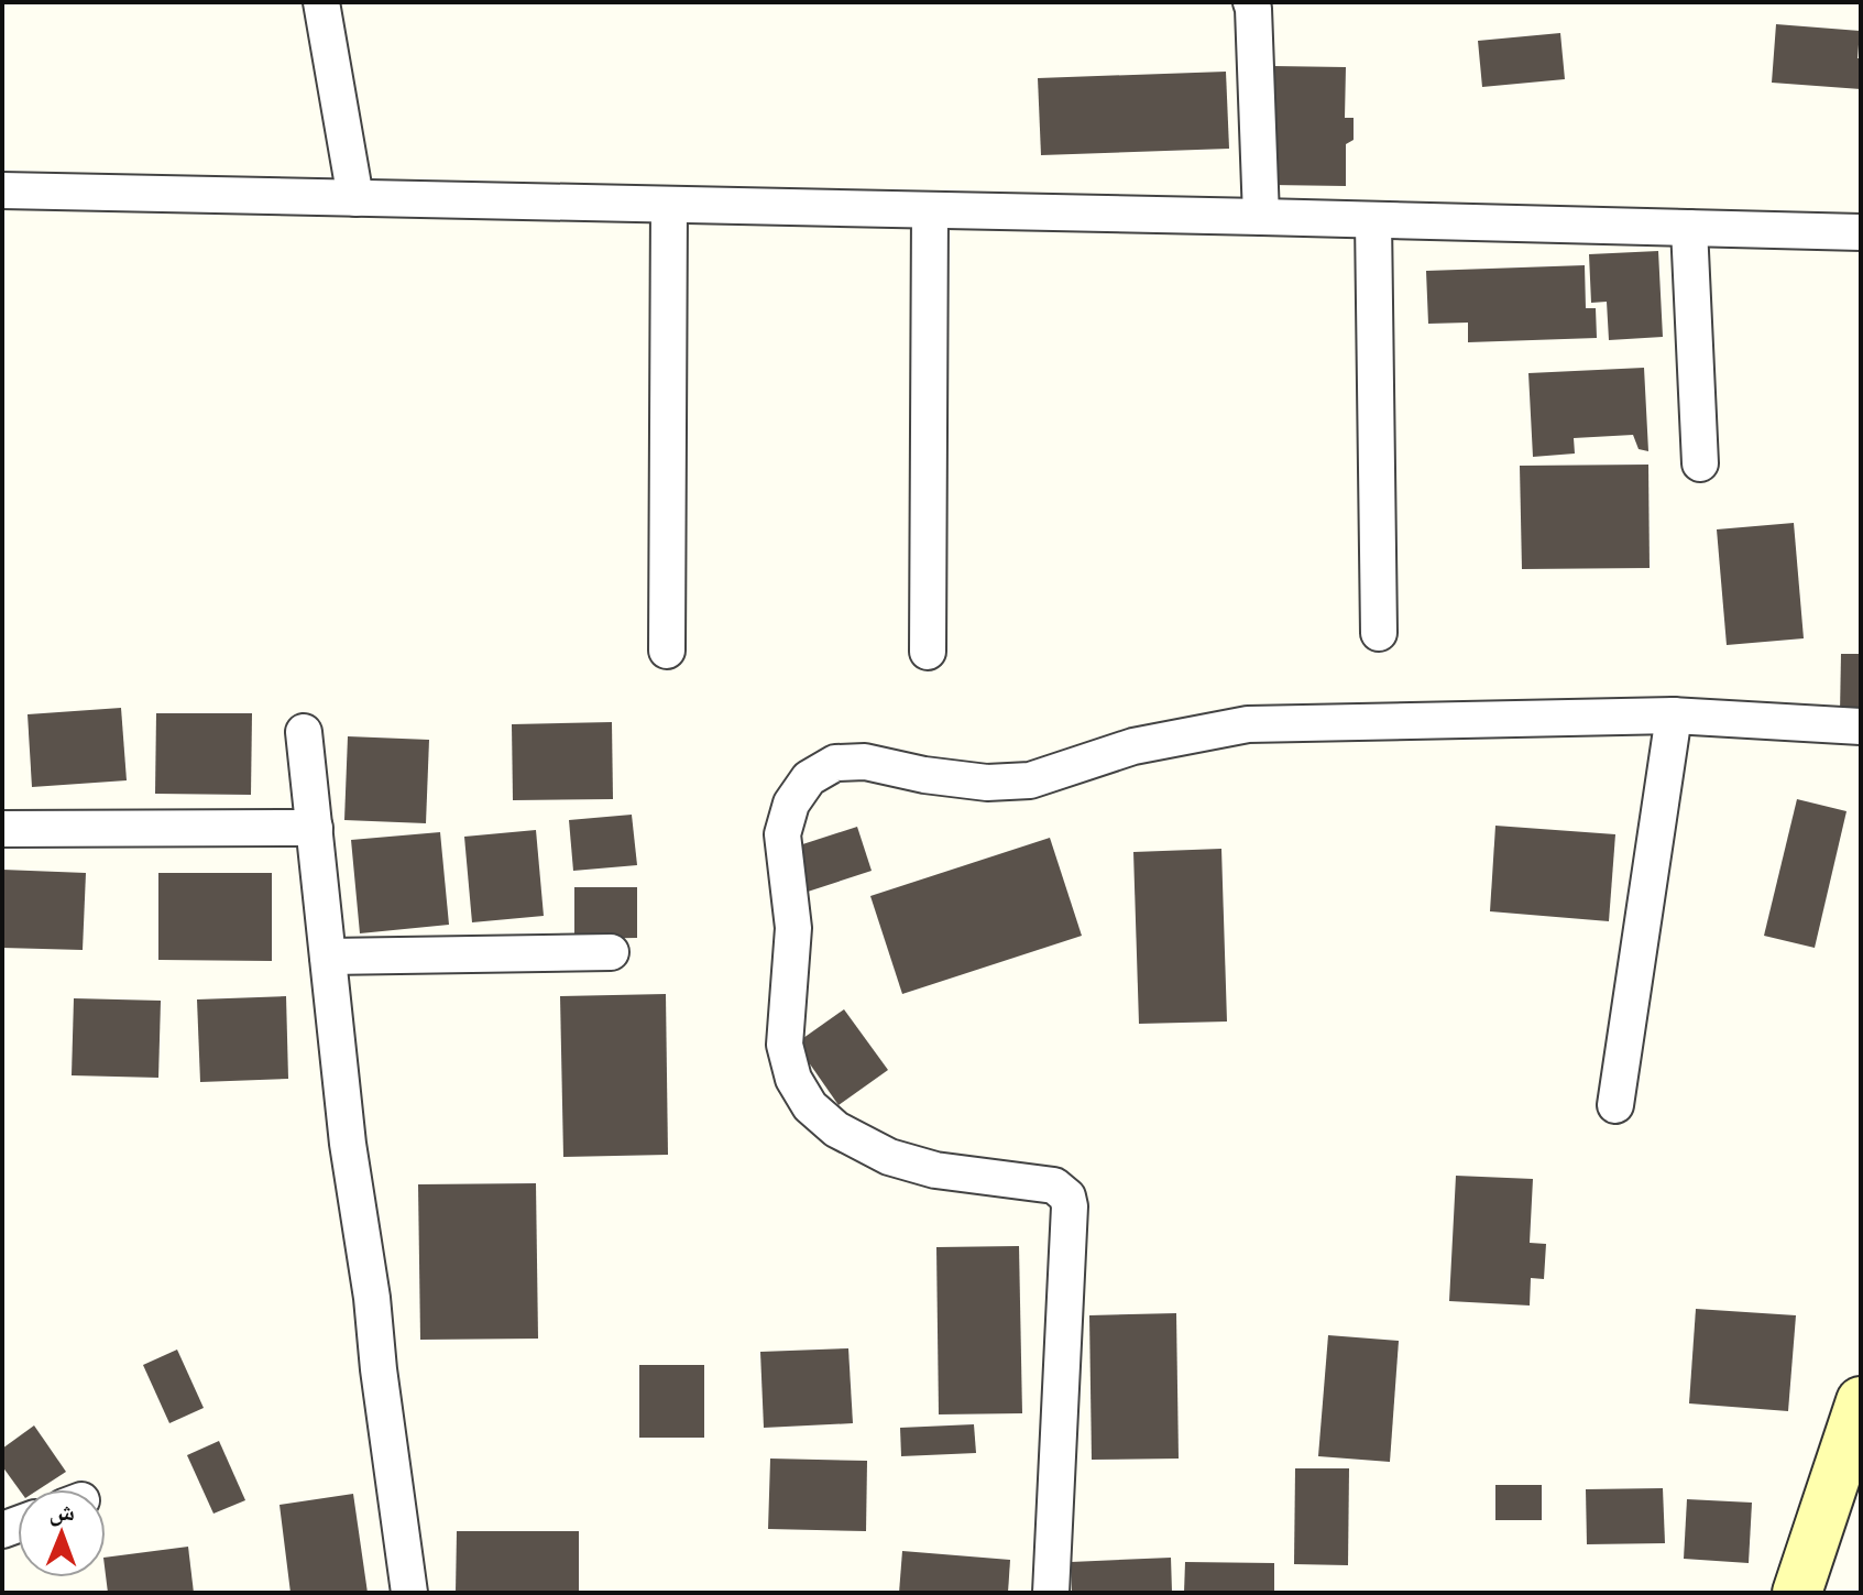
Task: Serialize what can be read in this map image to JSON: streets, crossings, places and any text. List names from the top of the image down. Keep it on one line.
{"north":"top"}
